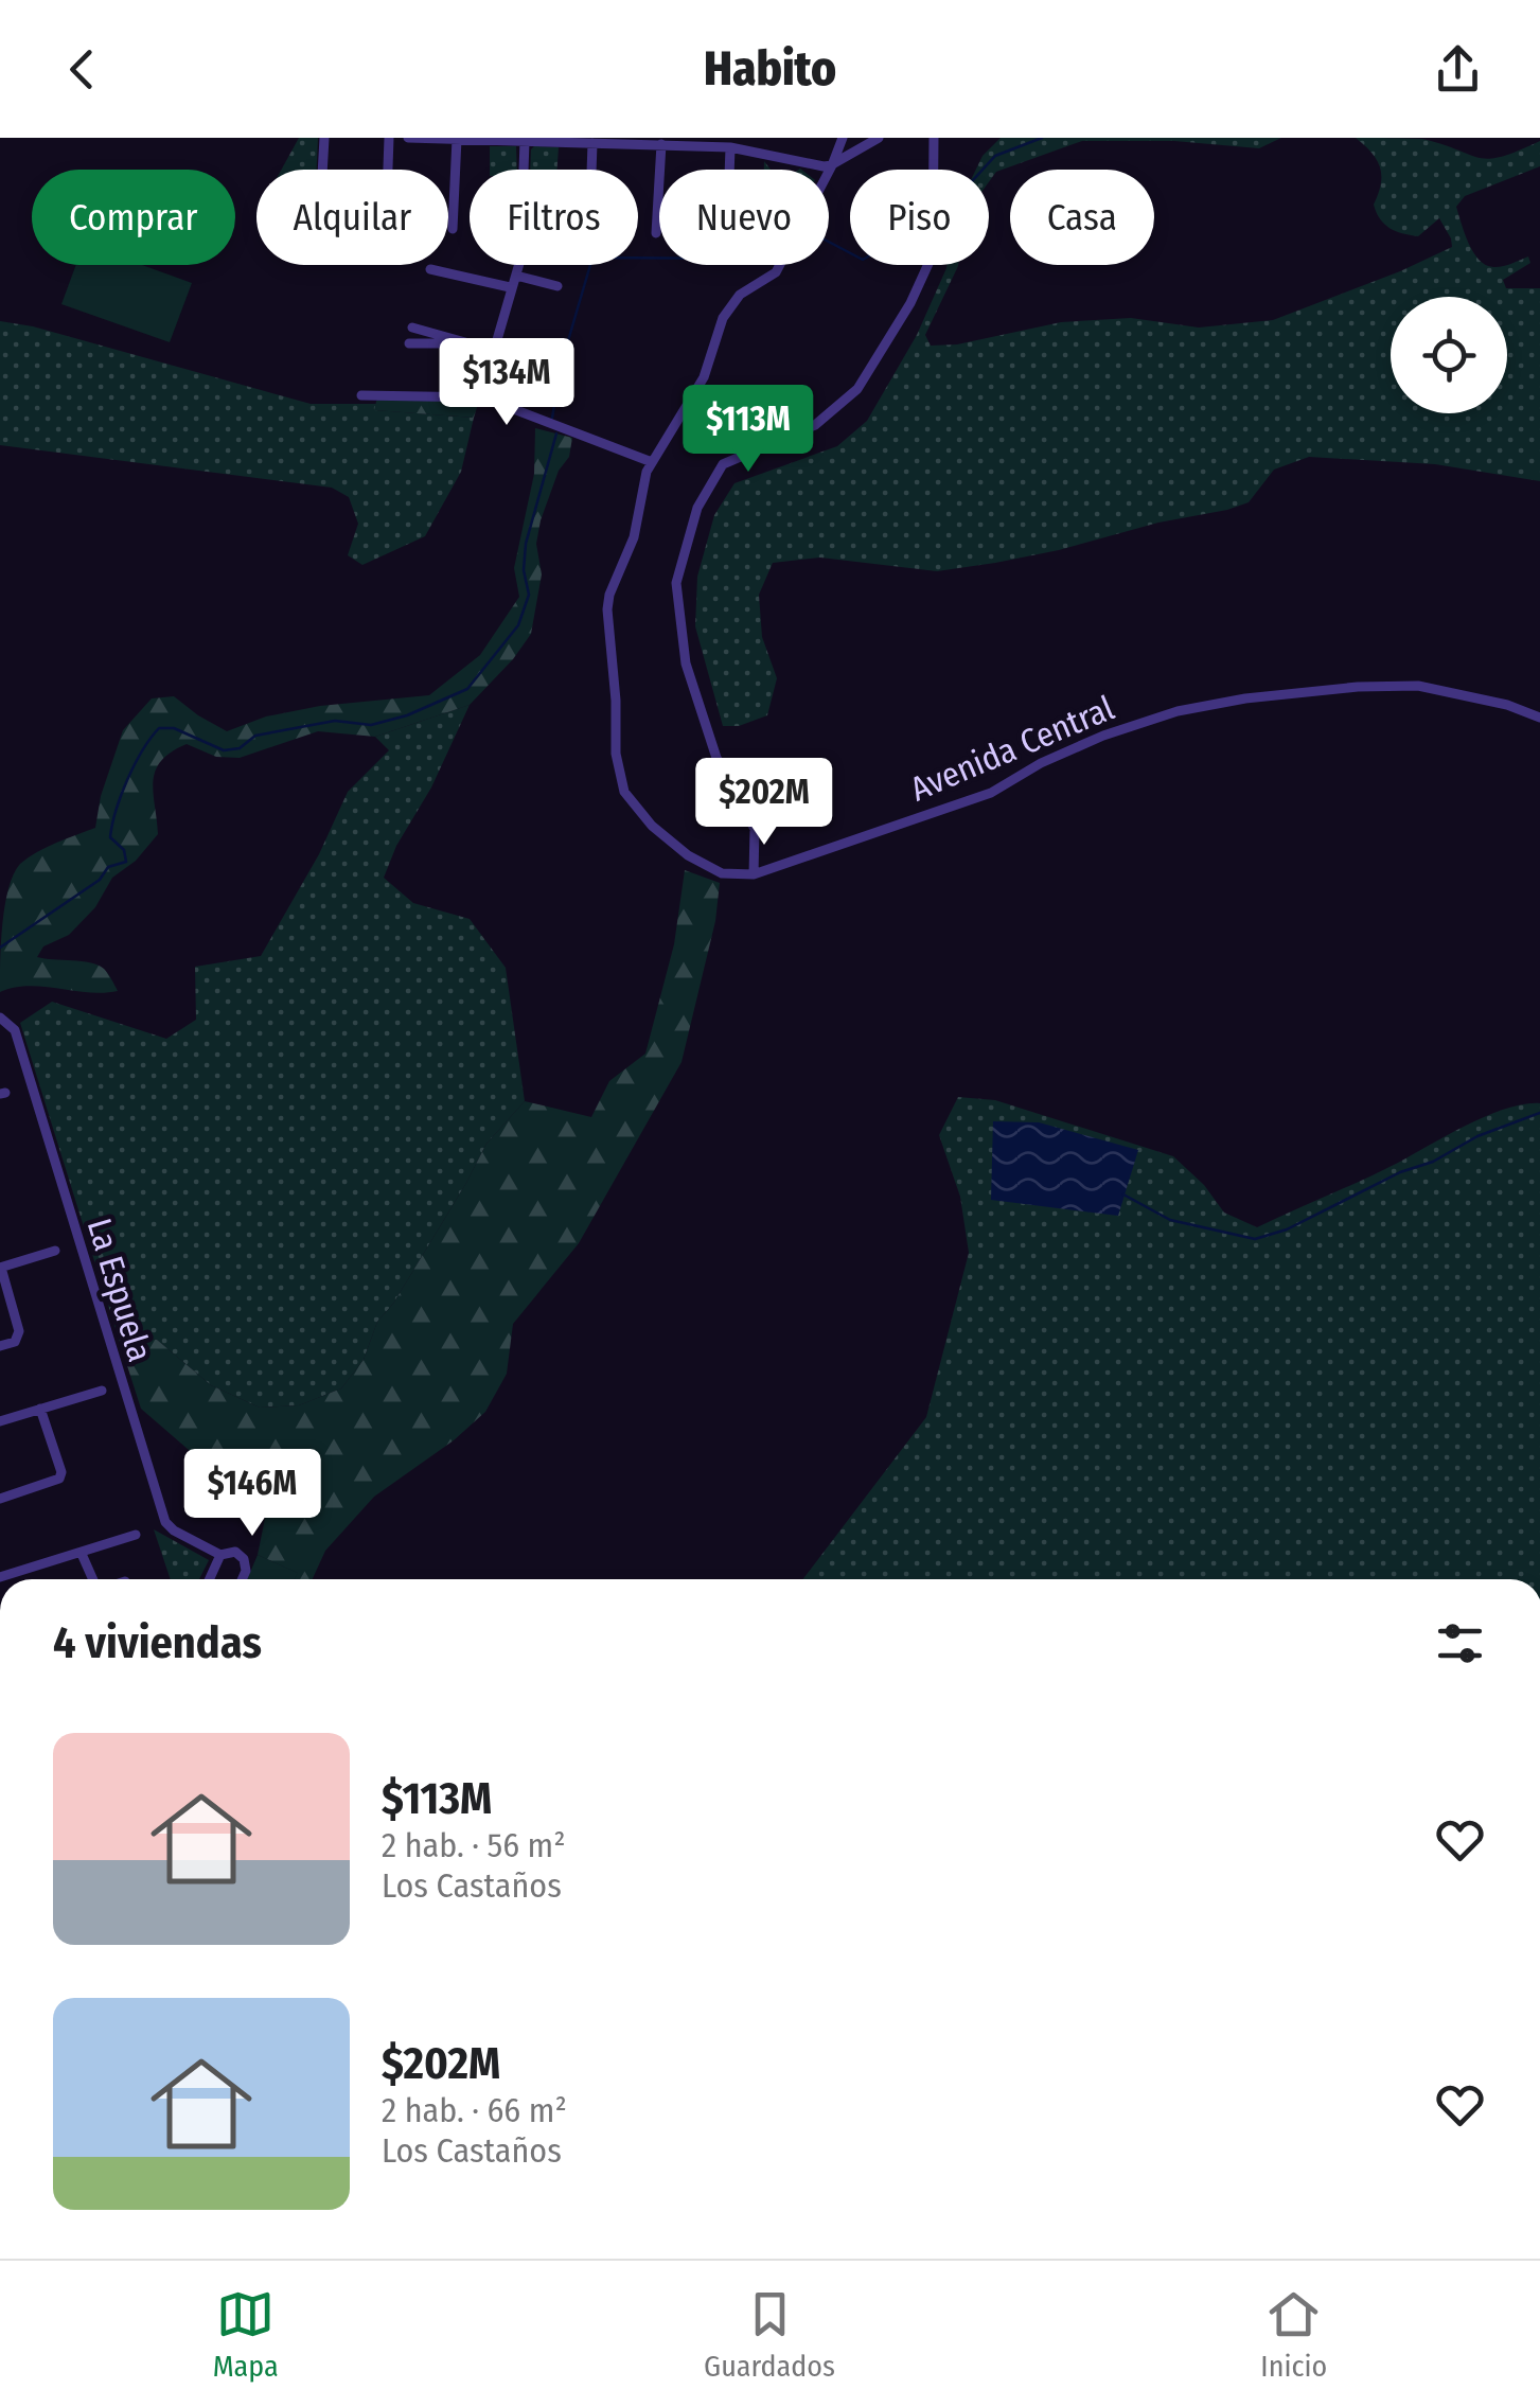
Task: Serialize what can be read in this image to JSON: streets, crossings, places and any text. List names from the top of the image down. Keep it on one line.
{"streets":{"street":["Avenida Central","La Espuela"]},"page":{"header":"Habito","chip":["Comprar","Alquilar","Filtros","Nuevo","Piso","Casa"],"price":["$134M","$113M","$202M","$146M"],"heading":"4 viviendas","list":[{"name":"$113M","note":"2 hab. · 56 m² · Los Castaños"},{"name":"$202M","note":"2 hab. · 66 m² · Los Castaños"}],"tabs":["Mapa","Guardados","Inicio"]}}
